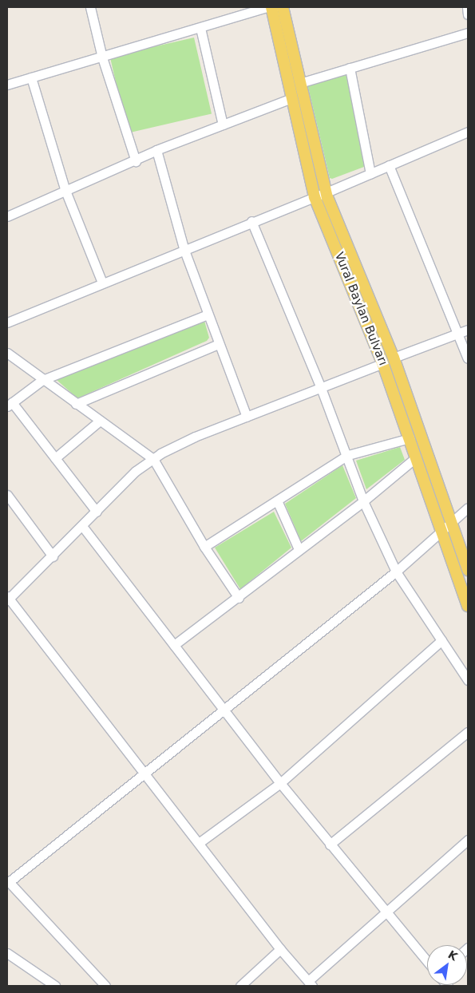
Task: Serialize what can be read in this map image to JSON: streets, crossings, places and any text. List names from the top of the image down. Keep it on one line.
{"streets":{"main road":["Vural Baylan Bulvarı"]},"north":"top right"}
